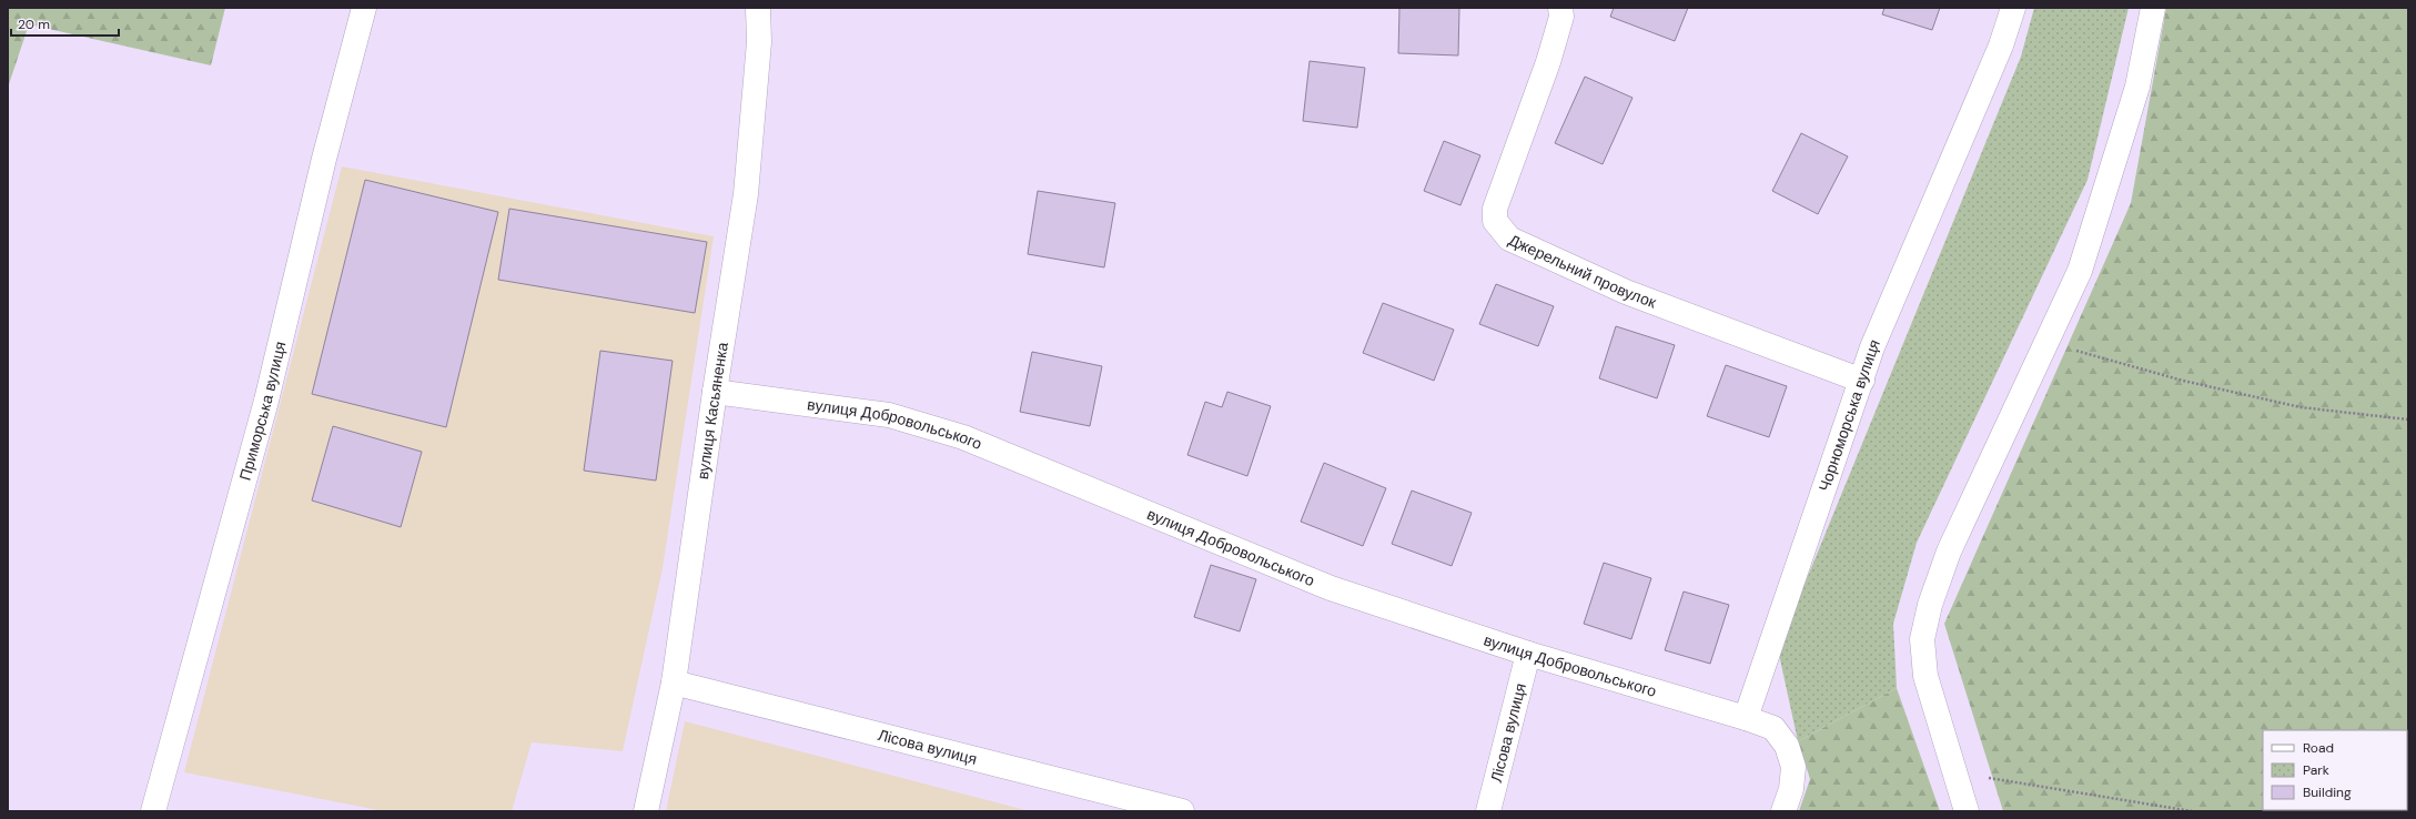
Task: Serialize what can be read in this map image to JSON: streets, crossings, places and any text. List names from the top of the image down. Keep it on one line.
{"streets":{"street":["Джерельний провулок","Приморська вулиця","вулиця Касьяненка","Чорноморська вулиця","вулиця Добровольського","Лісова вулиця"]},"crossings":[["Джерельний провулок","Чорноморська вулиця"],["вулиця Касьяненка","вулиця Добровольського"],["вулиця Касьяненка","Лісова вулиця"],["Чорноморська вулиця","вулиця Добровольського"],["вулиця Добровольського","Лісова вулиця"]],"legend":["Road","Park","Building"],"scale_bar":"20 m"}
